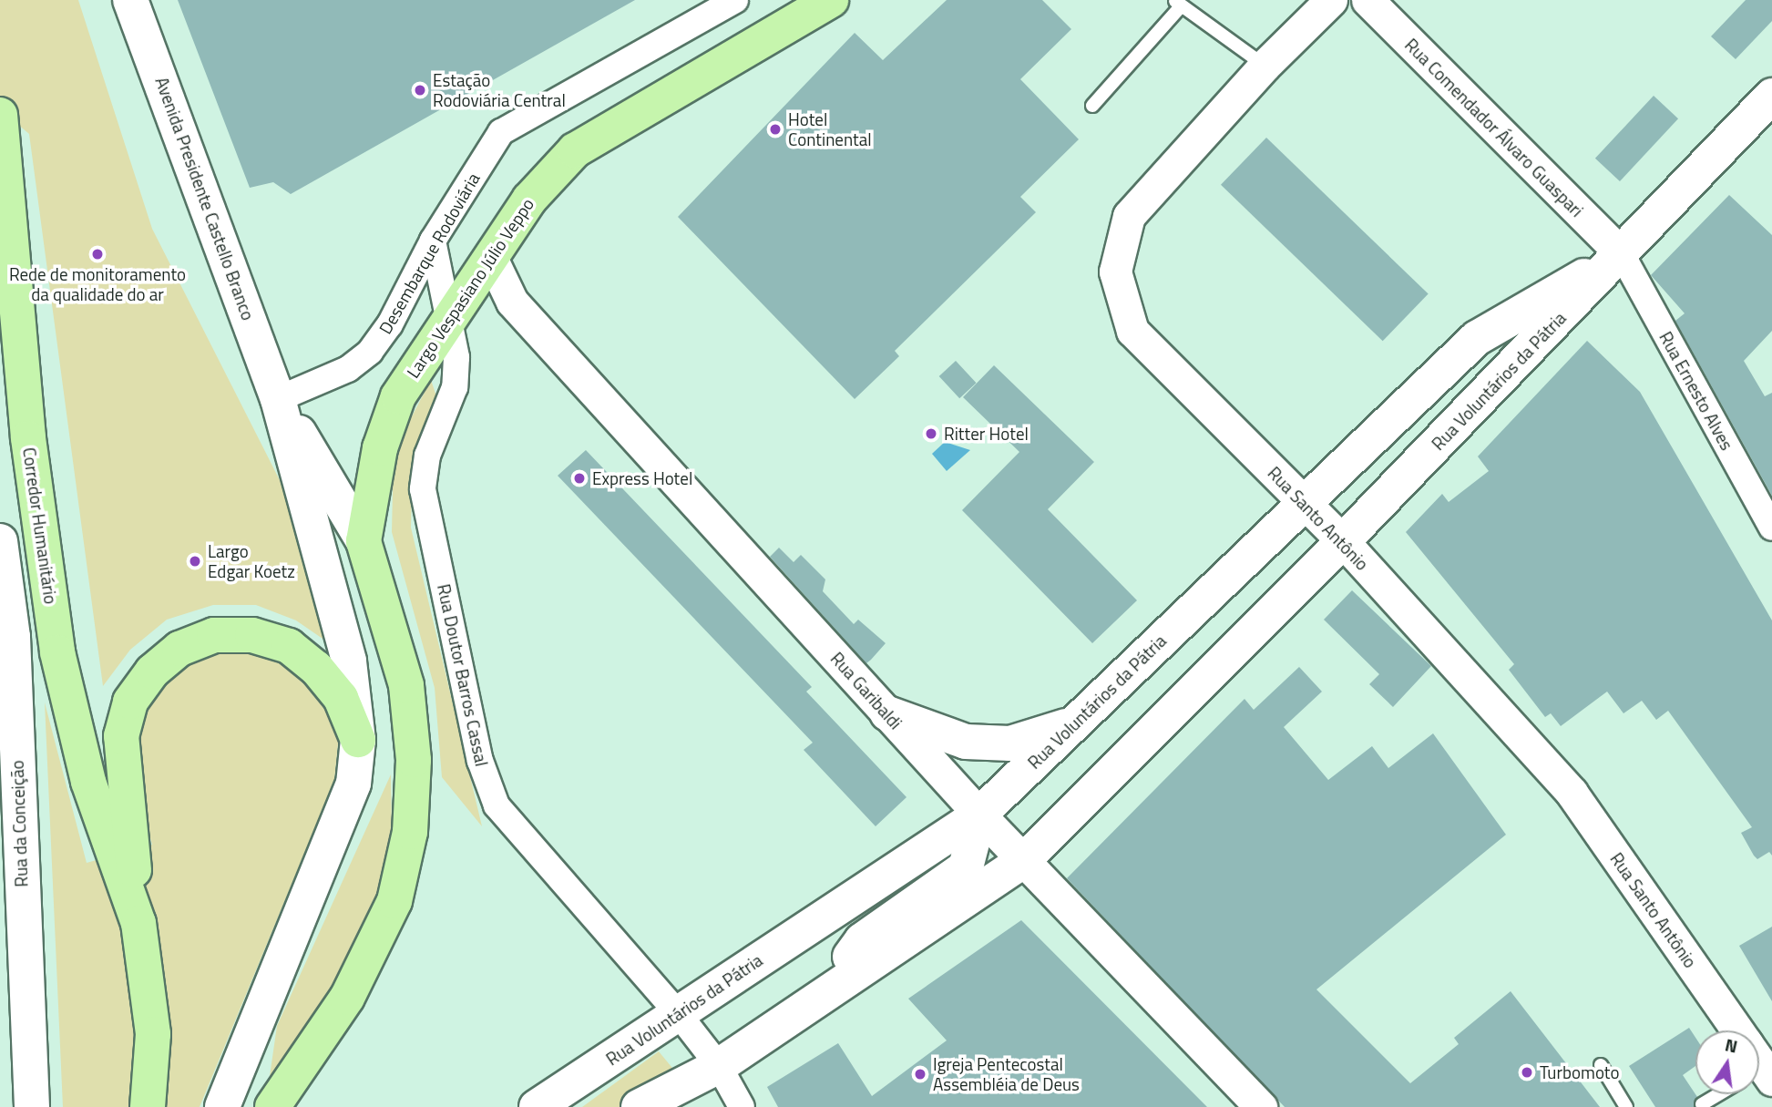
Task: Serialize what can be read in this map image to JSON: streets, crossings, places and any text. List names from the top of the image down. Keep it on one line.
{"streets":{"main road":["Avenida Presidente Castello Branco","Largo Vespasiano Júlio Veppo","Rua Voluntários da Pátria","Corredor Humanitário","Rua da Conceição"],"street":["Rua Comendador Álvaro Guaspari","Desembarque Rodoviária","Rua Ernesto Alves","Rua Santo Antônio","Rua Doutor Barros Cassal","Rua Garibaldi"]},"crossings":[["Rua Comendador Álvaro Guaspari","Rua Voluntários da Pátria"],["Rua Comendador Álvaro Guaspari","Rua Ernesto Alves"],["Avenida Presidente Castello Branco","Desembarque Rodoviária"],["Avenida Presidente Castello Branco","Largo Vespasiano Júlio Veppo"],["Desembarque Rodoviária","Rua Doutor Barros Cassal"],["Largo Vespasiano Júlio Veppo","Rua Doutor Barros Cassal"],["Largo Vespasiano Júlio Veppo","Rua Garibaldi"],["Rua Voluntários da Pátria","Rua Ernesto Alves"],["Rua Voluntários da Pátria","Rua Santo Antônio"],["Rua Voluntários da Pátria","Rua Doutor Barros Cassal"],["Rua Voluntários da Pátria","Rua Garibaldi"]],"places":["Estação Rodoviária Central","Hotel Continental","Rede de monitoramento da qualidade do ar","Ritter Hotel","Express Hotel","Largo Edgar Koetz","Turbomoto","Igreja Pentecostal Assembléia de Deus"],"north":"top"}
